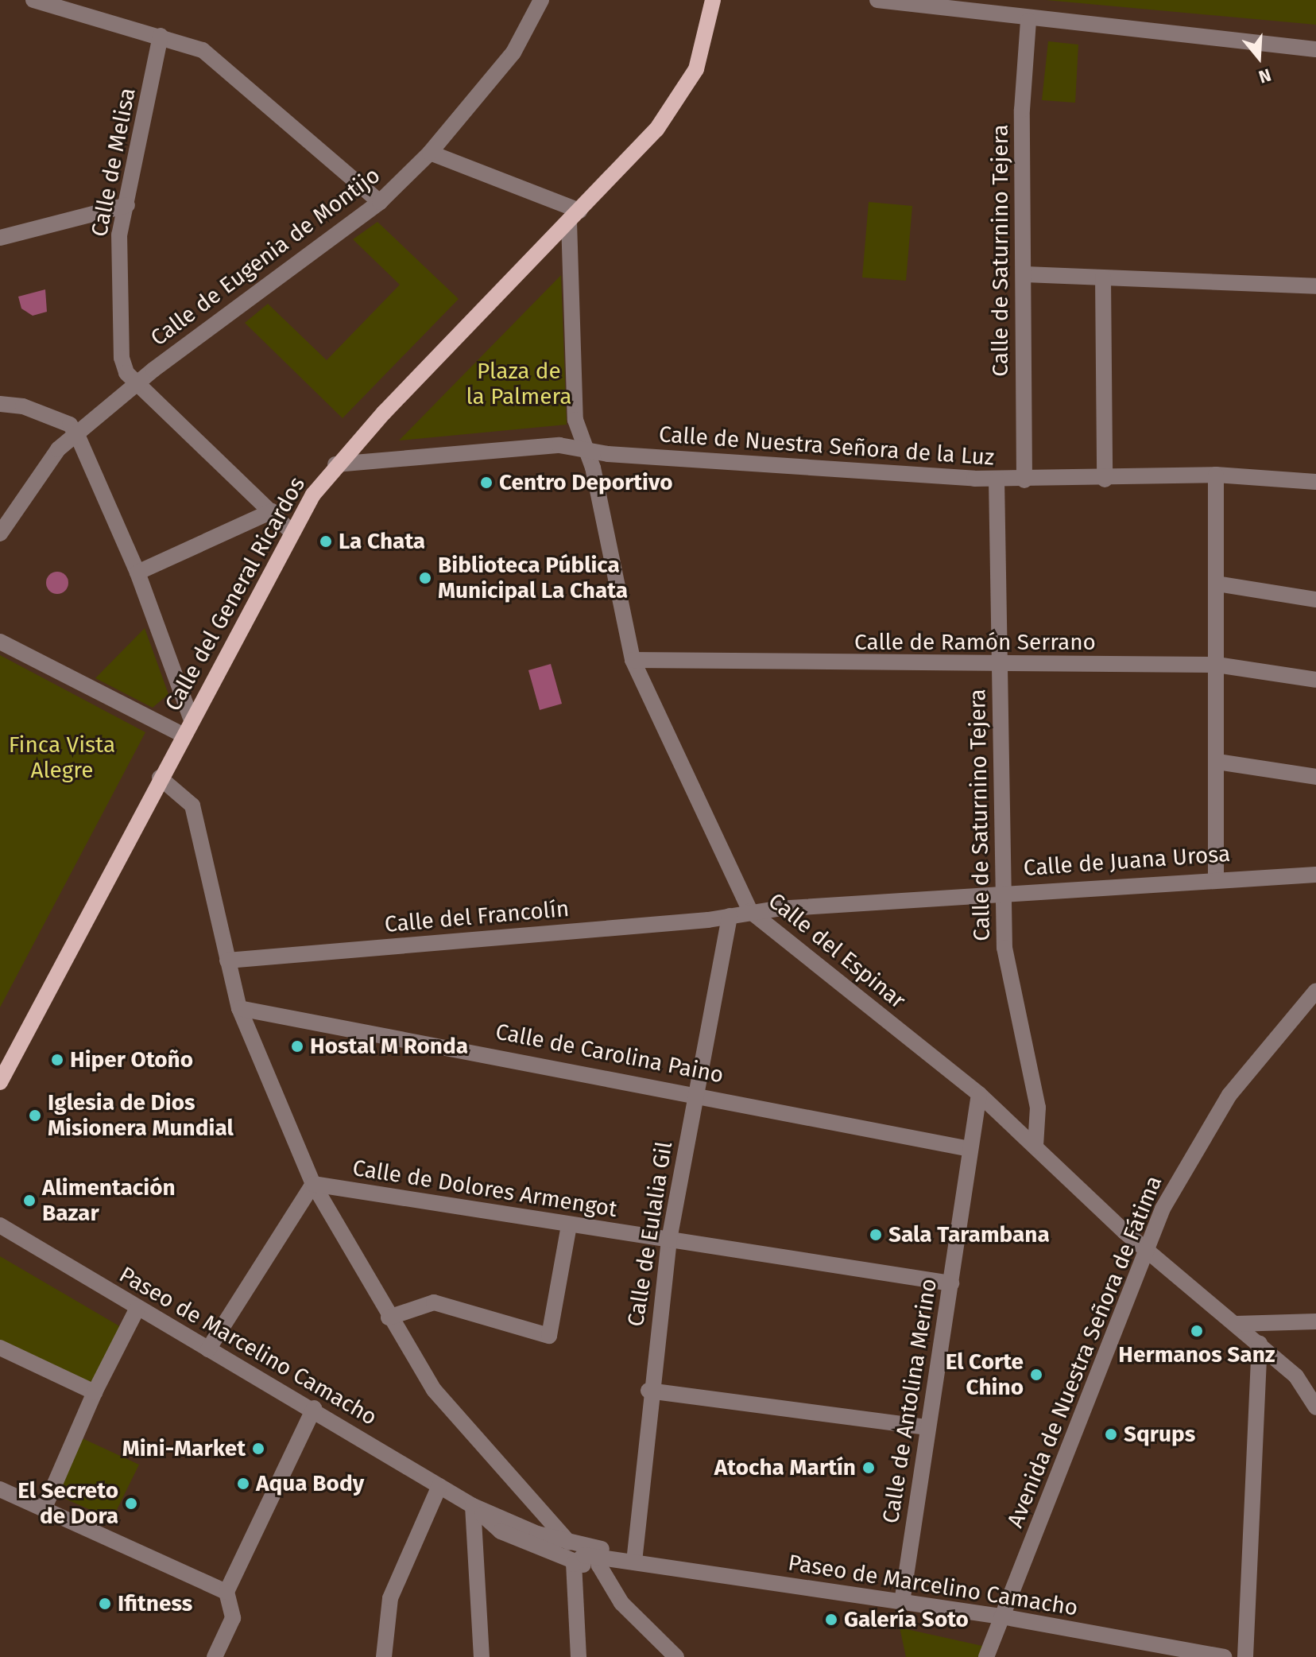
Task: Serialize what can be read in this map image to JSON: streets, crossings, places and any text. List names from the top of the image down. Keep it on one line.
{"streets":{"main road":["Calle del General Ricardos"],"street":["Calle de Melisa","Calle de Saturnino Tejera","Calle de Eugenia de Montijo","Calle de Nuestra Señora de la Luz","Calle de Ramón Serrano","Calle de Juana Urosa","Calle del Francolín","Calle del Espinar","Calle de Carolina Paino","Calle de Dolores Armengot","Calle de Eulalia Gil","Paseo de Marcelino Camacho","Avenida de Nuestra Señora de Fátima","Calle de Antolina Merino"]},"crossings":[["Calle de Melisa","Calle de Eugenia de Montijo"],["Calle de Melisa","Calle del General Ricardos"],["Calle de Saturnino Tejera","Calle de Nuestra Señora de la Luz"],["Calle de Saturnino Tejera","Calle de Ramón Serrano"],["Calle de Saturnino Tejera","Calle de Juana Urosa"],["Calle de Saturnino Tejera","Calle del Espinar"],["Calle de Nuestra Señora de la Luz","Calle del General Ricardos"],["Calle de Nuestra Señora de la Luz","Calle del Espinar"],["Calle del General Ricardos","Calle del Espinar"],["Calle de Ramón Serrano","Calle del Espinar"],["Calle de Juana Urosa","Calle del Francolín"],["Calle de Juana Urosa","Calle del Espinar"],["Calle de Juana Urosa","Calle de Eulalia Gil"],["Calle del Francolín","Calle de Eulalia Gil"],["Calle del Espinar","Avenida de Nuestra Señora de Fátima"],["Calle del Espinar","Calle de Antolina Merino"],["Calle de Carolina Paino","Calle de Eulalia Gil"],["Calle de Carolina Paino","Calle de Antolina Merino"],["Calle de Dolores Armengot","Calle de Eulalia Gil"],["Calle de Dolores Armengot","Calle de Antolina Merino"],["Calle de Eulalia Gil","Paseo de Marcelino Camacho"],["Paseo de Marcelino Camacho","Avenida de Nuestra Señora de Fátima"],["Paseo de Marcelino Camacho","Calle de Antolina Merino"]],"parks":["Plaza de la Palmera","Finca Vista Alegre"],"places":["Centro Deportivo","La Chata","Biblioteca Pública Municipal La Chata","Hostal M Ronda","Hiper Otoño","Iglesia de Dios Misionera Mundial","Alimentación Bazar","Sala Tarambana","Hermanos Sanz","El Corte Chino","Sqrups","Mini-Market","Atocha Martín","Aqua Body","El Secreto de Dora","Ifitness","Galería Soto"],"north":"bottom"}
